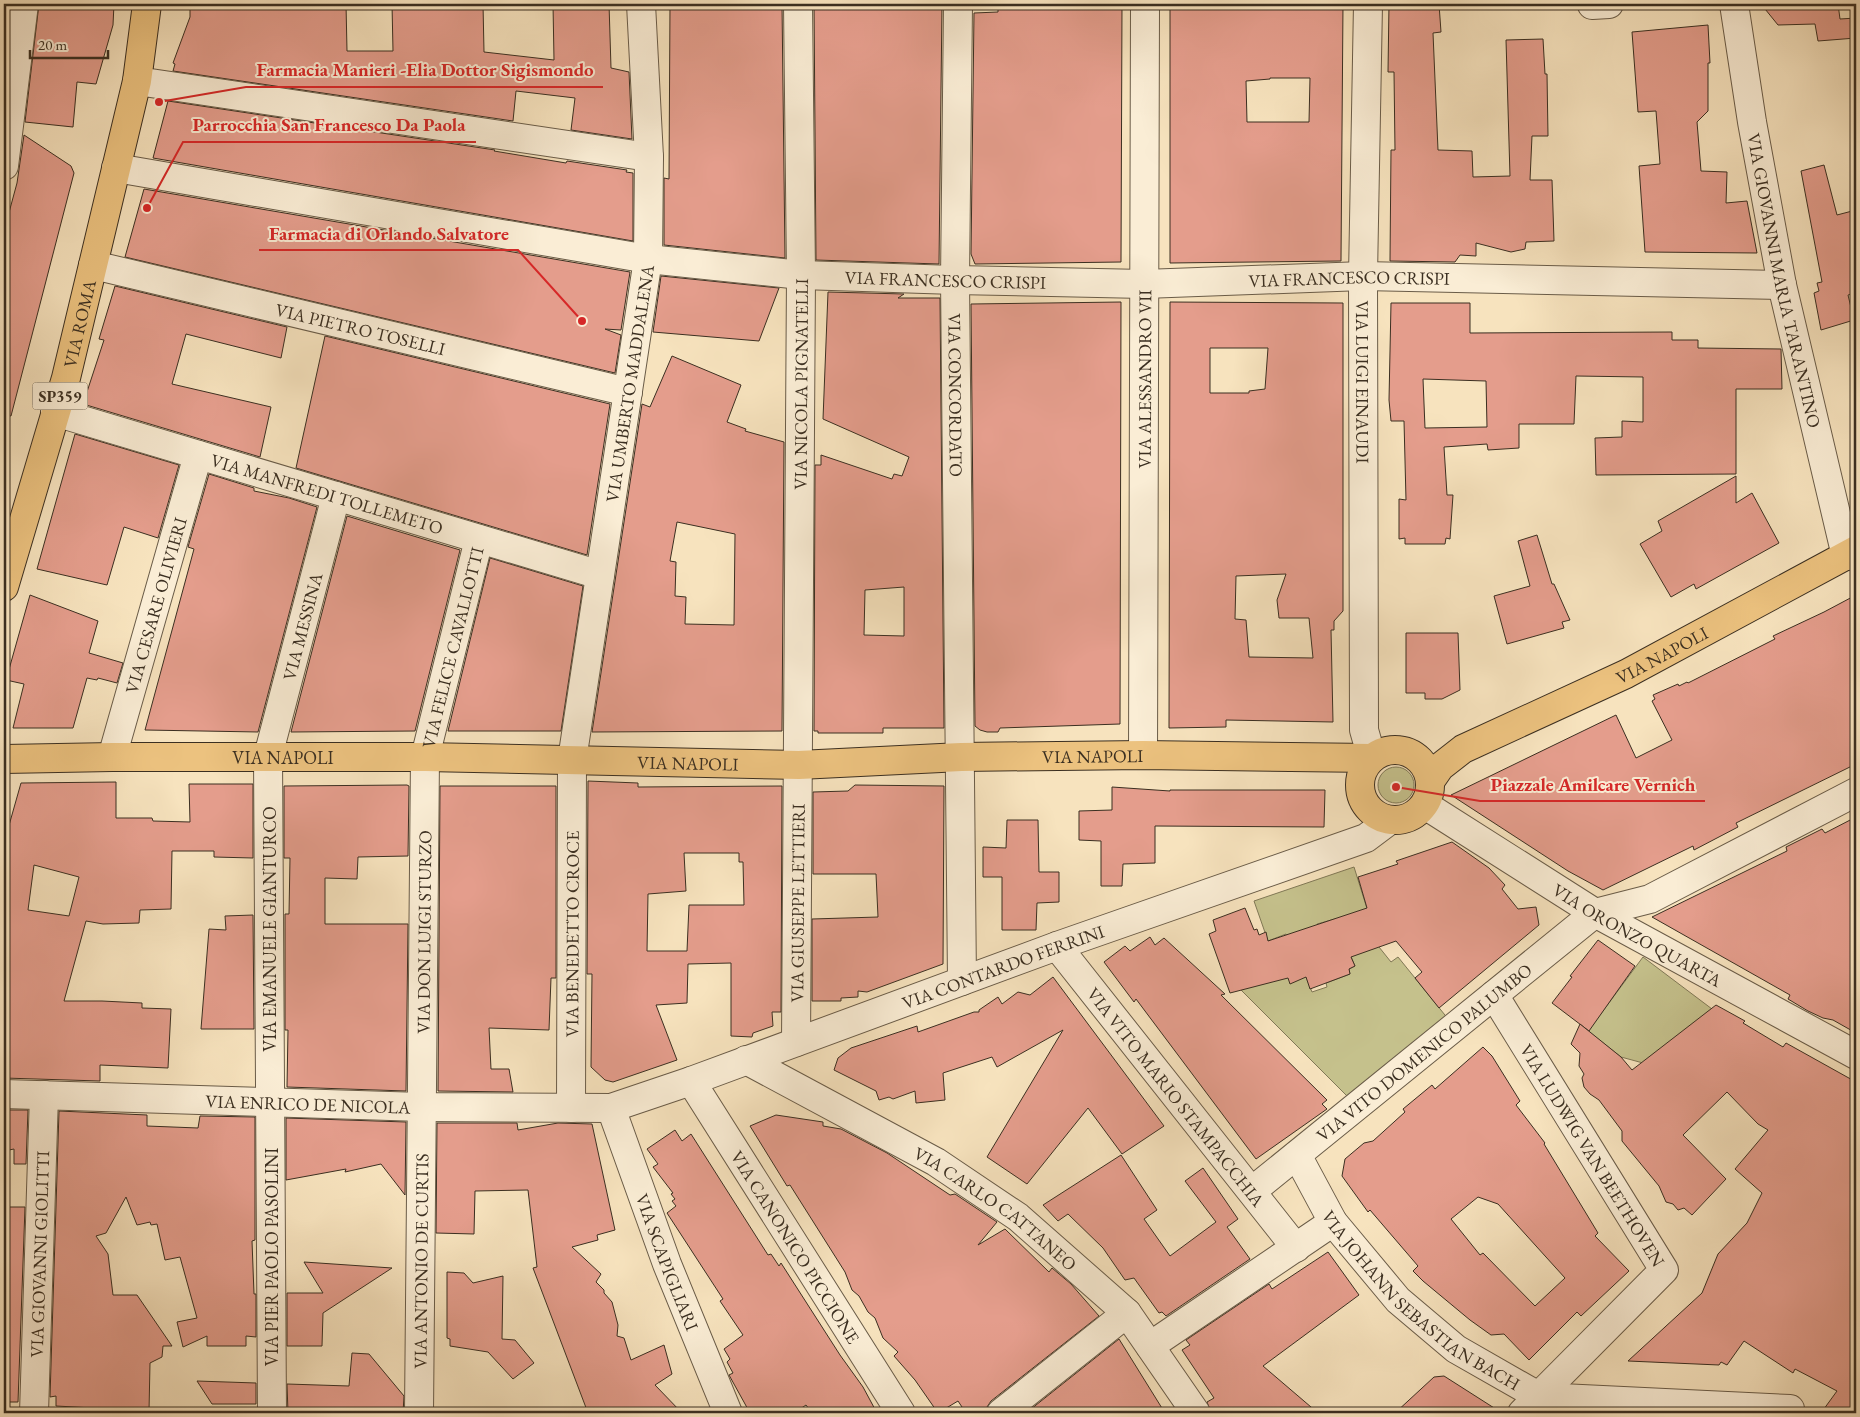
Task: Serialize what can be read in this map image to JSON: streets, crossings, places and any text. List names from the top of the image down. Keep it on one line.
{"streets":{"main road":["VIA ROMA","SP359","VIA NAPOLI"],"street":["VIA FRANCESCO CRISPI","VIA GIOVANNI MARIA TARANTINO","VIA PIETRO TOSELLI","VIA ALESSANDRO VII","VIA LUIGI EINAUDI","VIA UMBERTO MADDALENA","VIA NICOLA PIGNATELLI","VIA CONCORDATO","VIA MANFREDI TOLLEMETO","VIA CESARE OLIVIERI","VIA MESSINA","VIA FELICE CAVALLOTTI","VIA GIUSEPPE LETTIERI","VIA EMANUELE GIANTURCO","VIA DON LUIGI STURZO","VIA BENEDETTO CROCE","VIA ORONZO QUARTA","VIA CONTARDO FERRINI","VIA VITO DOMENICO PALUMBO","VIA VITO MARIO STAMPACCHIA","VIA ENRICO DE NICOLA","VIA LUDWIG VAN BEETHOVEN","VIA CARLO CATTANEO","VIA CANONICO PICCIONE","VIA GIOVANNI GIOLITTI","VIA PIER PAOLO PASOLINI","VIA ANTONIO DE CURTIS","VIA SCAPIGLIARI","VIA JOHANN SEBASTIAN BACH"]},"crossings":[["VIA FRANCESCO CRISPI","VIA GIOVANNI MARIA TARANTINO"],["VIA FRANCESCO CRISPI","VIA ROMA"],["VIA FRANCESCO CRISPI","VIA ALESSANDRO VII"],["VIA FRANCESCO CRISPI","VIA LUIGI EINAUDI"],["VIA FRANCESCO CRISPI","VIA UMBERTO MADDALENA"],["VIA FRANCESCO CRISPI","VIA NICOLA PIGNATELLI"],["VIA FRANCESCO CRISPI","VIA CONCORDATO"],["VIA FRANCESCO CRISPI","SP359"],["VIA GIOVANNI MARIA TARANTINO","VIA NAPOLI"],["VIA ROMA","VIA PIETRO TOSELLI"],["VIA ROMA","SP359"],["VIA ROMA","VIA MANFREDI TOLLEMETO"],["VIA PIETRO TOSELLI","VIA UMBERTO MADDALENA"],["VIA ALESSANDRO VII","VIA NAPOLI"],["VIA LUIGI EINAUDI","VIA NAPOLI"],["VIA LUIGI EINAUDI","VIA ORONZO QUARTA"],["VIA LUIGI EINAUDI","VIA CONTARDO FERRINI"],["VIA UMBERTO MADDALENA","VIA MANFREDI TOLLEMETO"],["VIA UMBERTO MADDALENA","VIA NAPOLI"],["VIA UMBERTO MADDALENA","VIA BENEDETTO CROCE"],["VIA NICOLA PIGNATELLI","VIA NAPOLI"],["VIA NICOLA PIGNATELLI","VIA GIUSEPPE LETTIERI"],["VIA CONCORDATO","VIA NAPOLI"],["VIA CONCORDATO","VIA CONTARDO FERRINI"],["VIA MANFREDI TOLLEMETO","VIA CESARE OLIVIERI"],["VIA MANFREDI TOLLEMETO","VIA MESSINA"],["VIA MANFREDI TOLLEMETO","VIA FELICE CAVALLOTTI"],["VIA CESARE OLIVIERI","VIA NAPOLI"],["VIA MESSINA","VIA NAPOLI"],["VIA MESSINA","VIA EMANUELE GIANTURCO"],["VIA FELICE CAVALLOTTI","VIA NAPOLI"],["VIA FELICE CAVALLOTTI","VIA DON LUIGI STURZO"],["VIA NAPOLI","VIA GIUSEPPE LETTIERI"],["VIA NAPOLI","VIA EMANUELE GIANTURCO"],["VIA NAPOLI","VIA DON LUIGI STURZO"],["VIA NAPOLI","VIA BENEDETTO CROCE"],["VIA NAPOLI","VIA ORONZO QUARTA"],["VIA NAPOLI","VIA CONTARDO FERRINI"],["VIA GIUSEPPE LETTIERI","VIA CONTARDO FERRINI"],["VIA EMANUELE GIANTURCO","VIA ENRICO DE NICOLA"],["VIA EMANUELE GIANTURCO","VIA PIER PAOLO PASOLINI"],["VIA DON LUIGI STURZO","VIA ENRICO DE NICOLA"],["VIA DON LUIGI STURZO","VIA ANTONIO DE CURTIS"],["VIA BENEDETTO CROCE","VIA ENRICO DE NICOLA"],["VIA ORONZO QUARTA","VIA CONTARDO FERRINI"],["VIA ORONZO QUARTA","VIA VITO DOMENICO PALUMBO"],["VIA CONTARDO FERRINI","VIA VITO MARIO STAMPACCHIA"],["VIA CONTARDO FERRINI","VIA ENRICO DE NICOLA"],["VIA CONTARDO FERRINI","VIA CARLO CATTANEO"],["VIA CONTARDO FERRINI","VIA CANONICO PICCIONE"],["VIA CONTARDO FERRINI","VIA SCAPIGLIARI"],["VIA VITO DOMENICO PALUMBO","VIA VITO MARIO STAMPACCHIA"],["VIA VITO DOMENICO PALUMBO","VIA LUDWIG VAN BEETHOVEN"],["VIA VITO DOMENICO PALUMBO","VIA JOHANN SEBASTIAN BACH"],["VIA ENRICO DE NICOLA","VIA GIOVANNI GIOLITTI"],["VIA ENRICO DE NICOLA","VIA PIER PAOLO PASOLINI"],["VIA ENRICO DE NICOLA","VIA ANTONIO DE CURTIS"],["VIA ENRICO DE NICOLA","VIA SCAPIGLIARI"],["VIA LUDWIG VAN BEETHOVEN","VIA JOHANN SEBASTIAN BACH"]],"places":["Farmacia Manieri -Elia Dottor Sigismondo","Parrocchia San Francesco Da Paola","Farmacia di Orlando Salvatore","Piazzale Amilcare Vernich"],"scale_bar":"20 m"}
